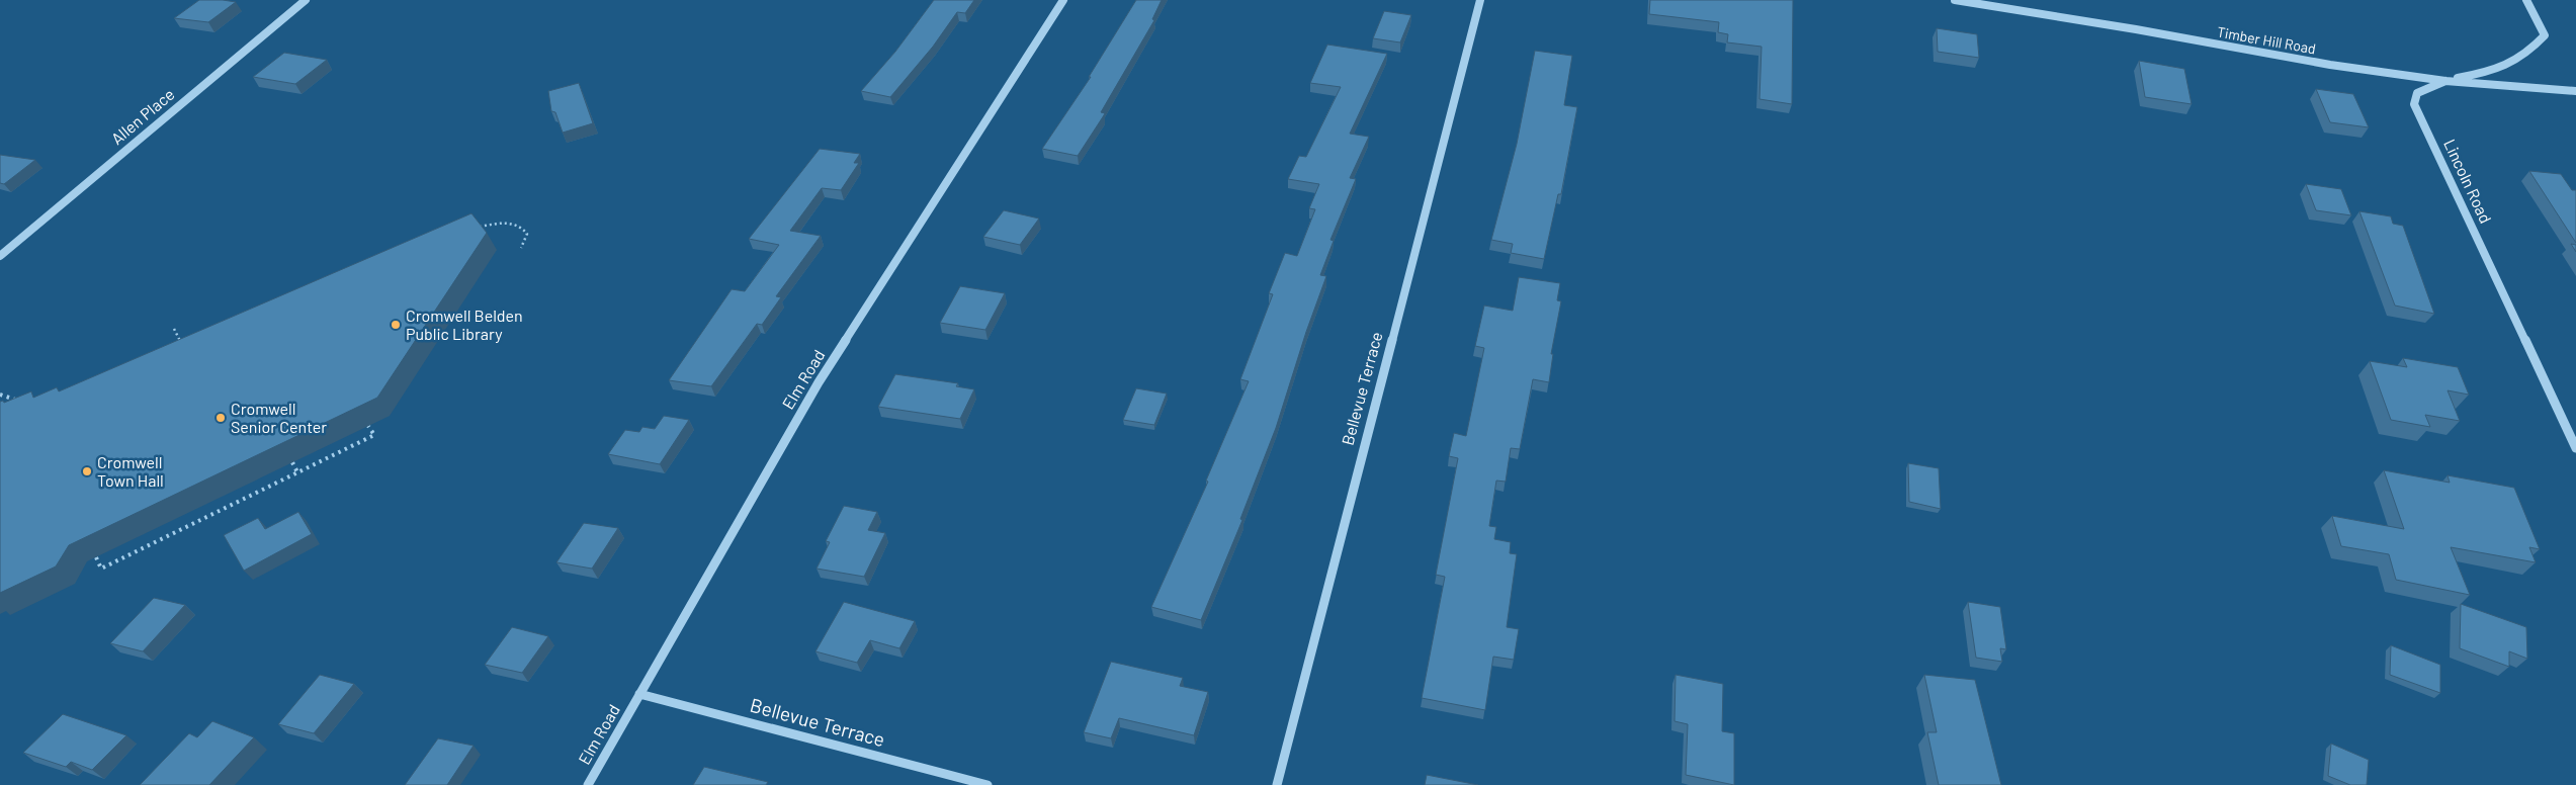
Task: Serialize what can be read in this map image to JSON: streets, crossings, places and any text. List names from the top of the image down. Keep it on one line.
{"streets":{"street":["Timber Hill Road","Allen Place","Lincoln Road","Elm Road","Bellevue Terrace"]},"crossings":[["Timber Hill Road","Lincoln Road"],["Elm Road","Bellevue Terrace"]],"places":["Cromwell Belden Public Library","Cromwell Senior Center","Cromwell Town Hall"]}
